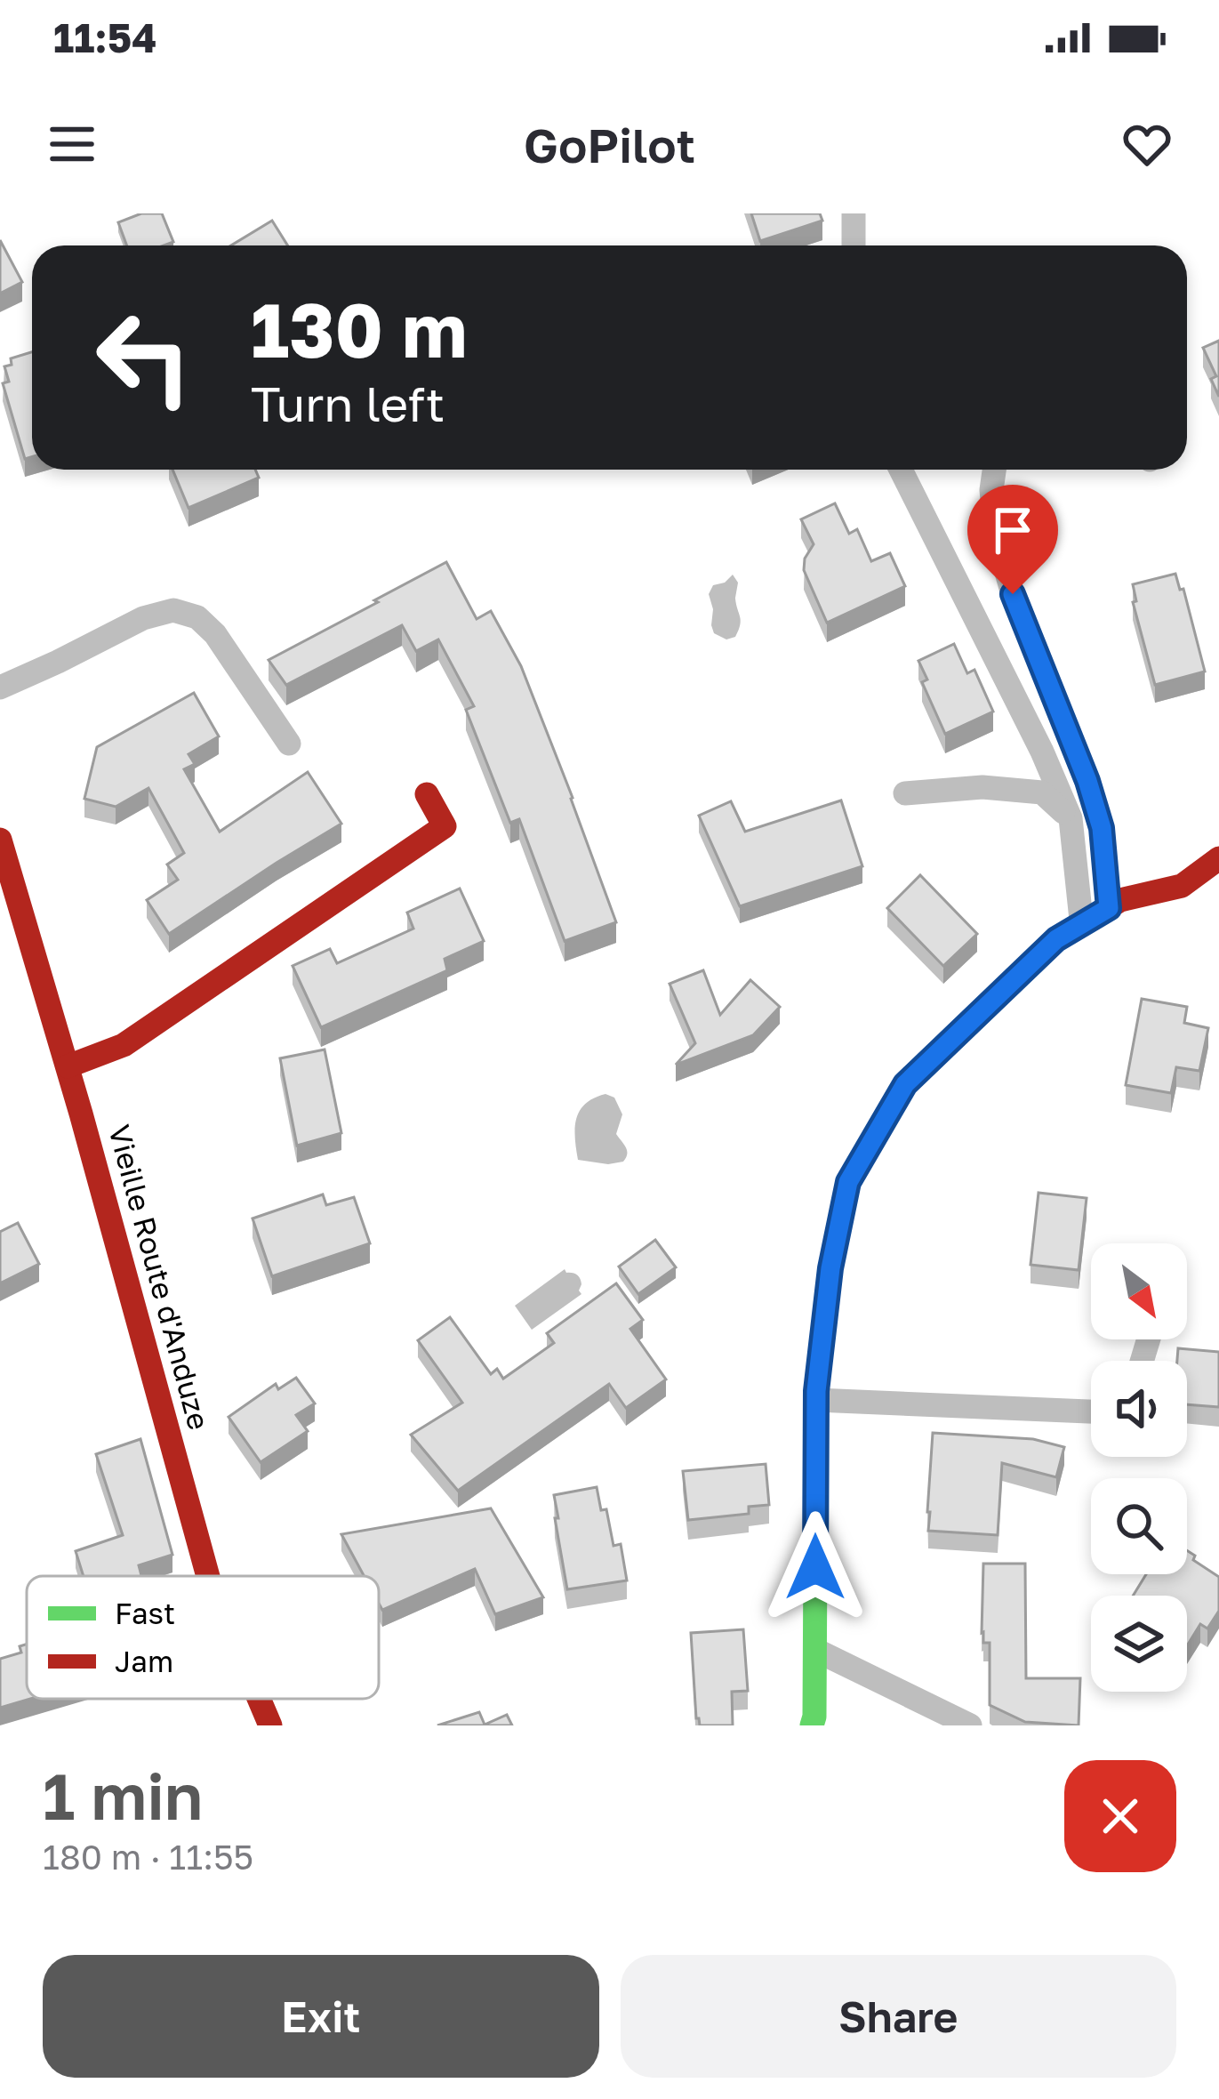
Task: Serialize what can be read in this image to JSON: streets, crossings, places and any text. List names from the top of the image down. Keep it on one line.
{"streets":{"street":["Vieille Route d'Anduze"]},"legend":["Fast","Jam"],"north":"bottom right","page":{"status":"11:54","header":"GoPilot","turn":["130 m","Turn left"],"heading":["1 min","180 m · 11:55"],"buttons":["Exit","Share"]}}
